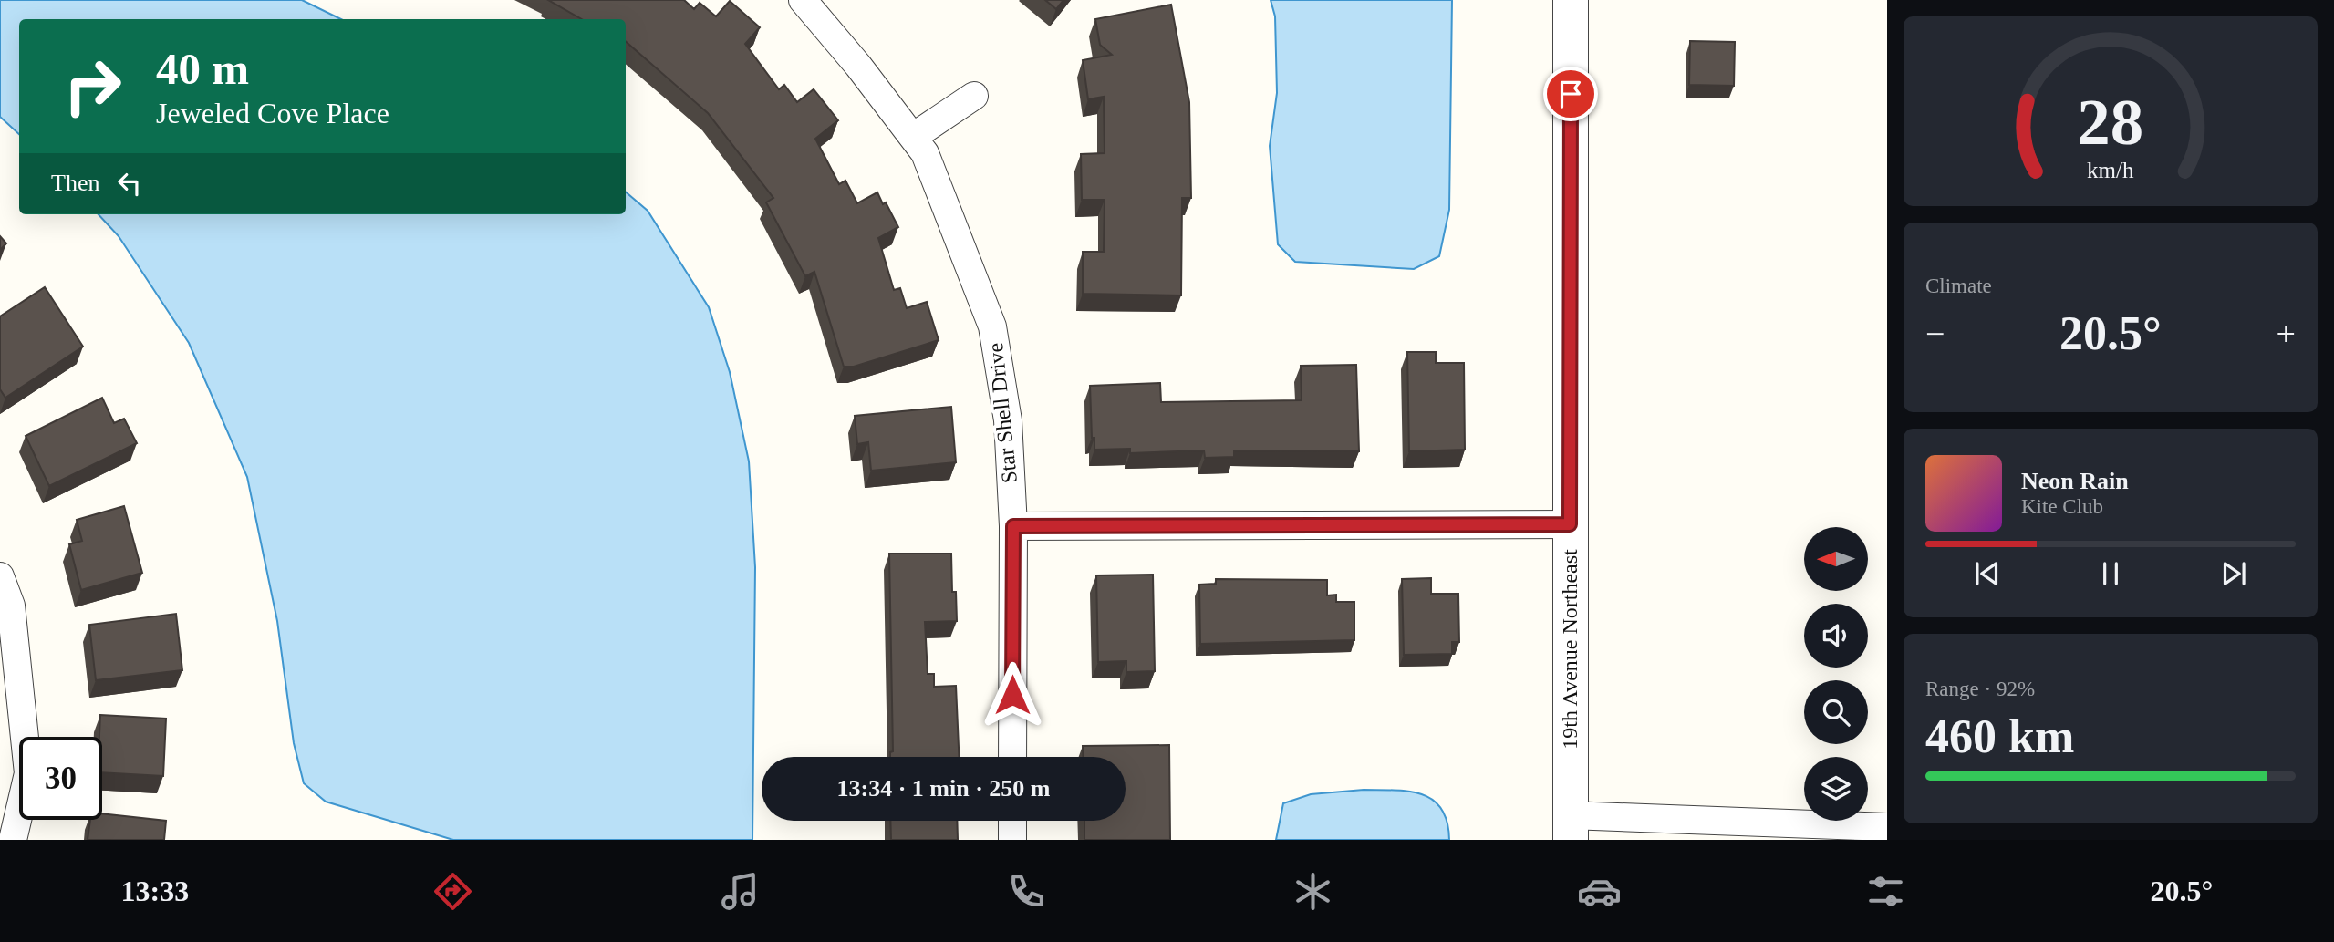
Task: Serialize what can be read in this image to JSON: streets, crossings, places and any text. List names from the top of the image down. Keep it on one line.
{"streets":{"street":["Star Shell Drive","19th Avenue Northeast"]},"north":"left","page":{"turn":["40 m","Jeweled Cove Place"],"then":"Then","tile":["Climate",["Range · 92%","460 km"]],"heat":["−","20.5°","+"],"song":["Neon Rain","Kite Club"],"limit":"30","trip":"13:34 · 1 min · 250 m","tabs":["13:33","20.5°"],"gauge":["28","km/h"]}}
